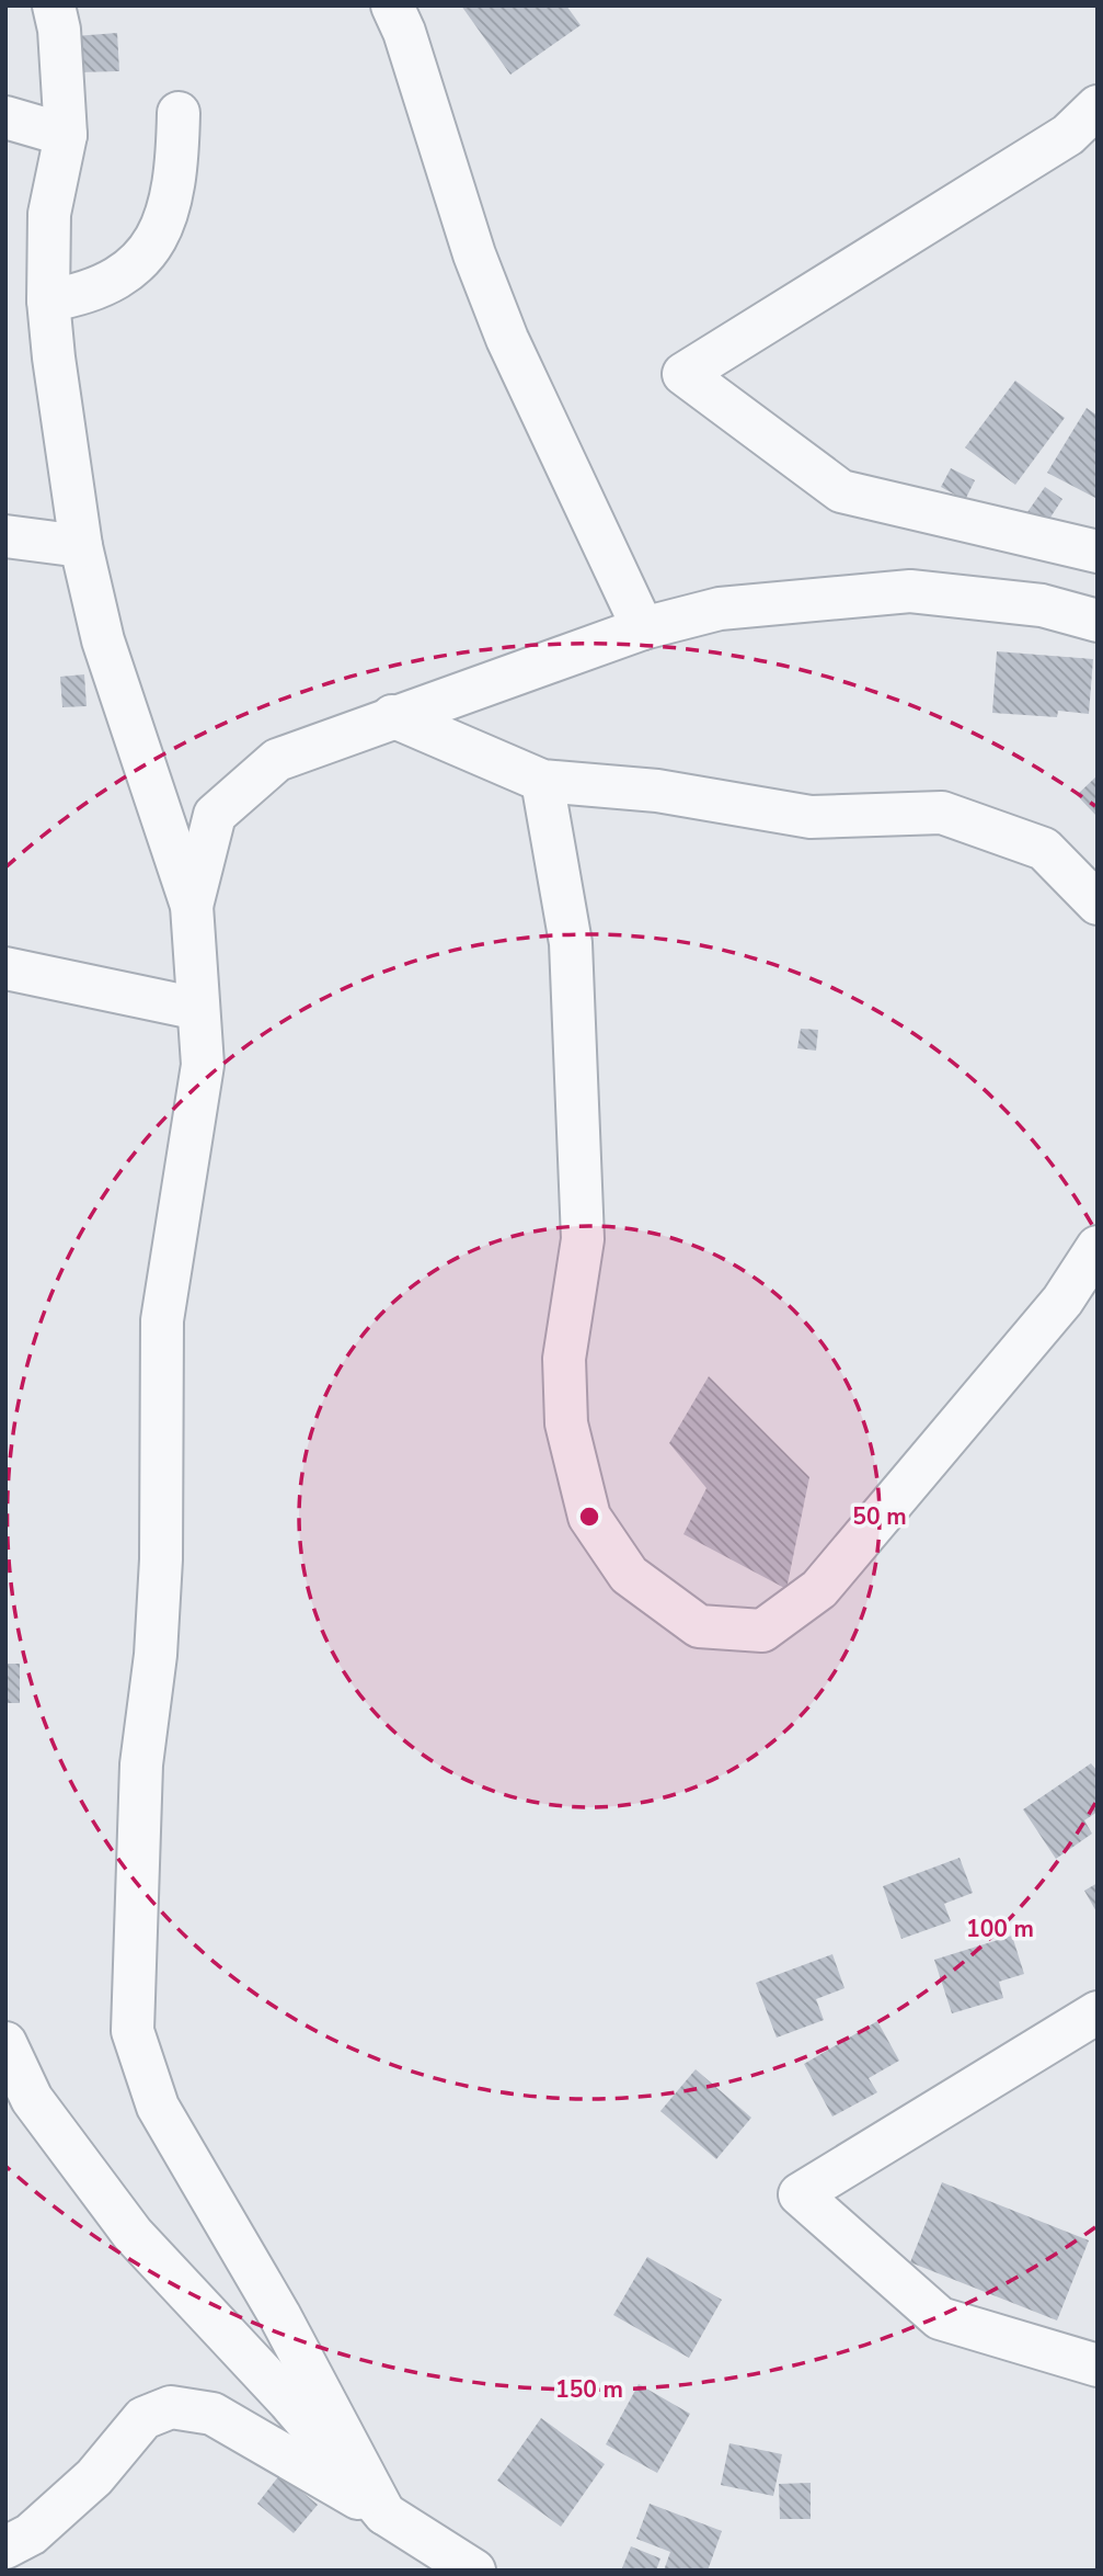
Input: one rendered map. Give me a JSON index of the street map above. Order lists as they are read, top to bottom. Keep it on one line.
{"rings":["50 m","100 m","150 m"]}
